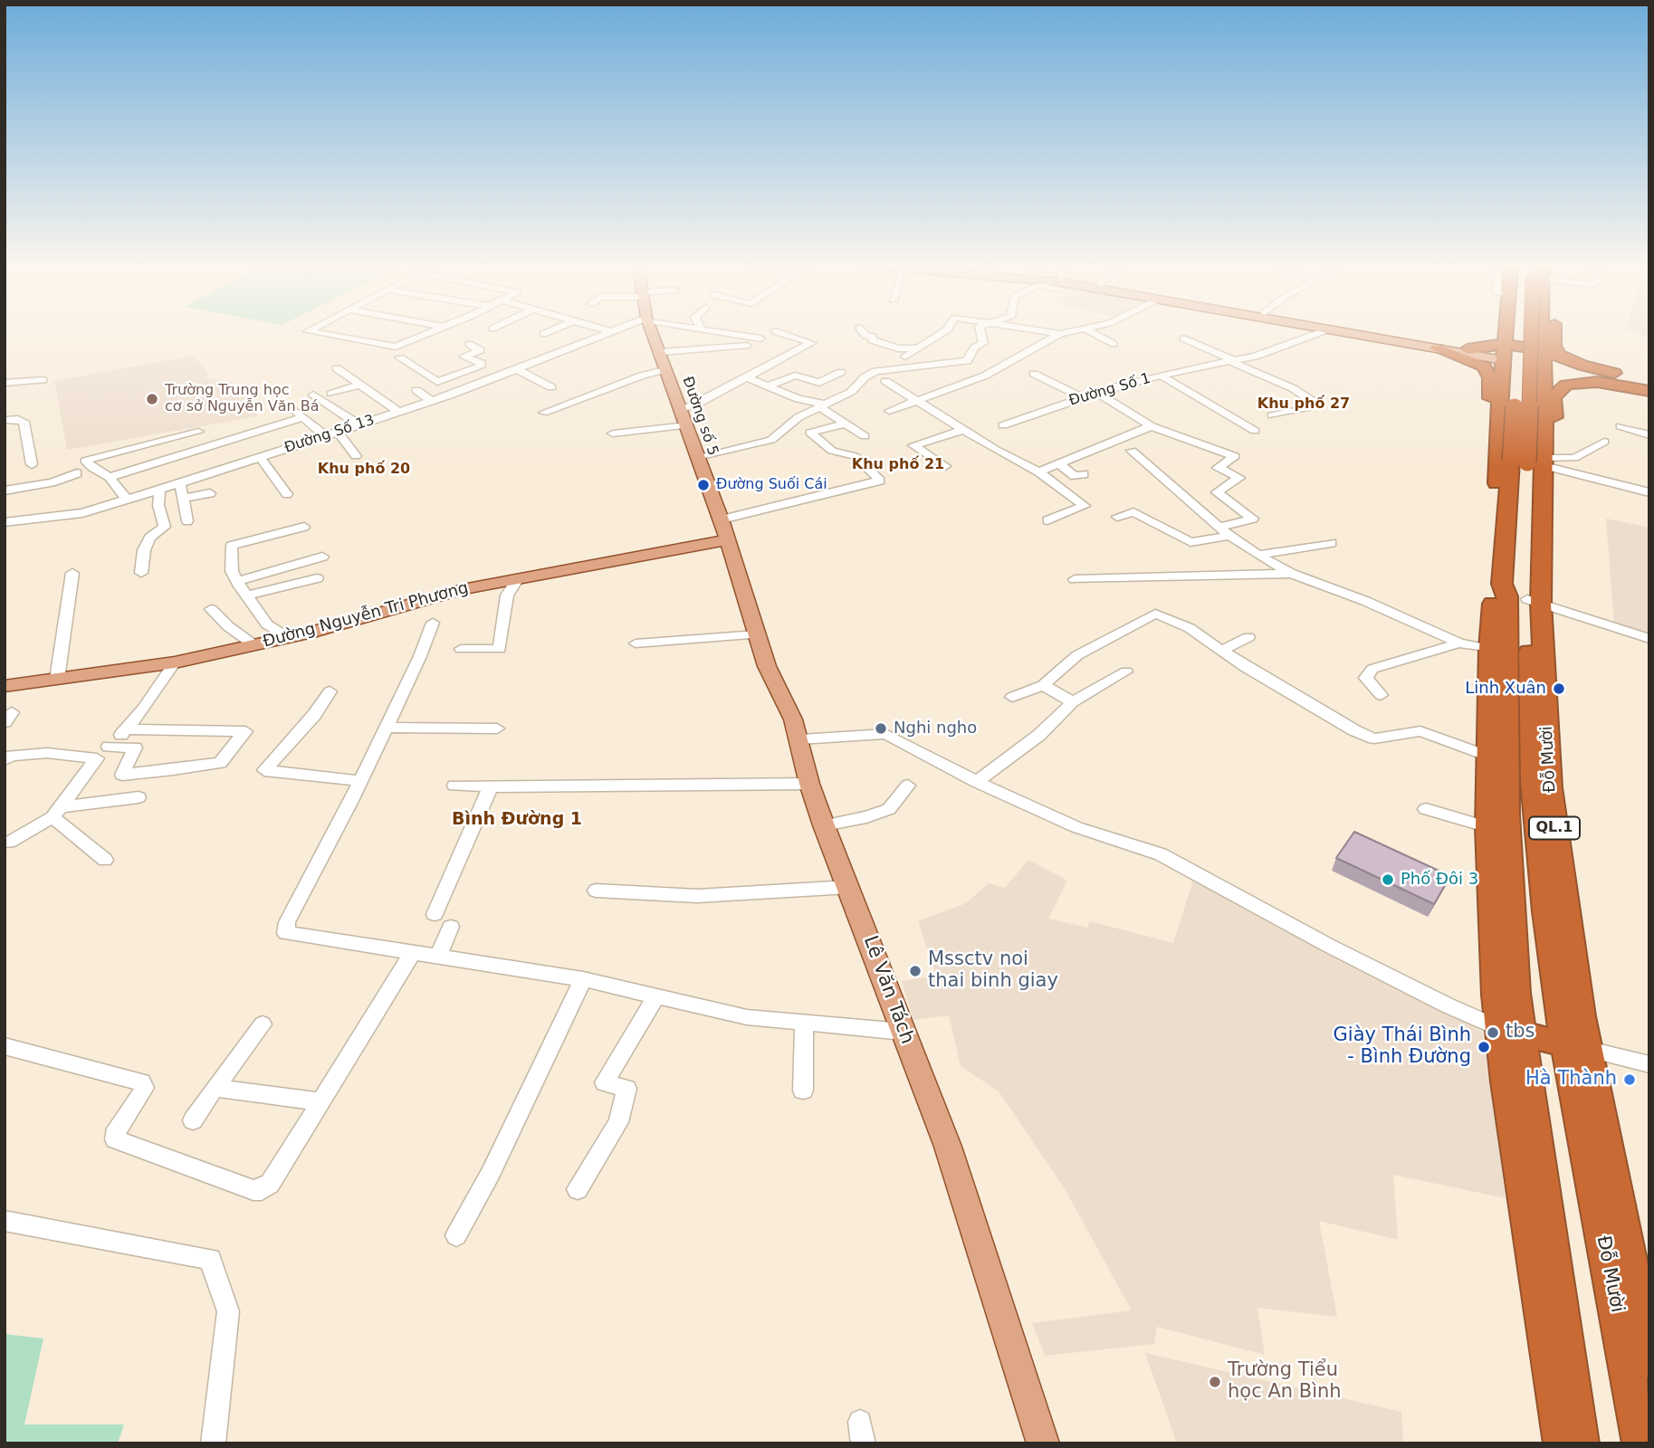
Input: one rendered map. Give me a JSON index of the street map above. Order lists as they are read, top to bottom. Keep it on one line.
{"streets":{"highway":["Đỗ Mười","QL.1"],"main road":["Đường số 5","Đường Nguyễn Tri Phương","Lê Văn Tách"],"street":["Đường Số 1","Đường Số 13"]},"crossings":[["Đường số 5","Đường Nguyễn Tri Phương"],["Đường số 5","Lê Văn Tách"],["Đường Nguyễn Tri Phương","Lê Văn Tách"],["Đỗ Mười","QL.1"]],"districts":["Khu phố 27","Khu phố 21","Khu phố 20","Bình Đường 1"],"places":["Trường Trung học cơ sở Nguyễn Văn Bá","Đường Suối Cái","Linh Xuân","Nghi ngho","Phố Đôi 3","Mssctv noi thai binh giay","tbs","Giày Thái Bình - Bình Đường","Hà Thành","Trường Tiểu học An Bình"]}
